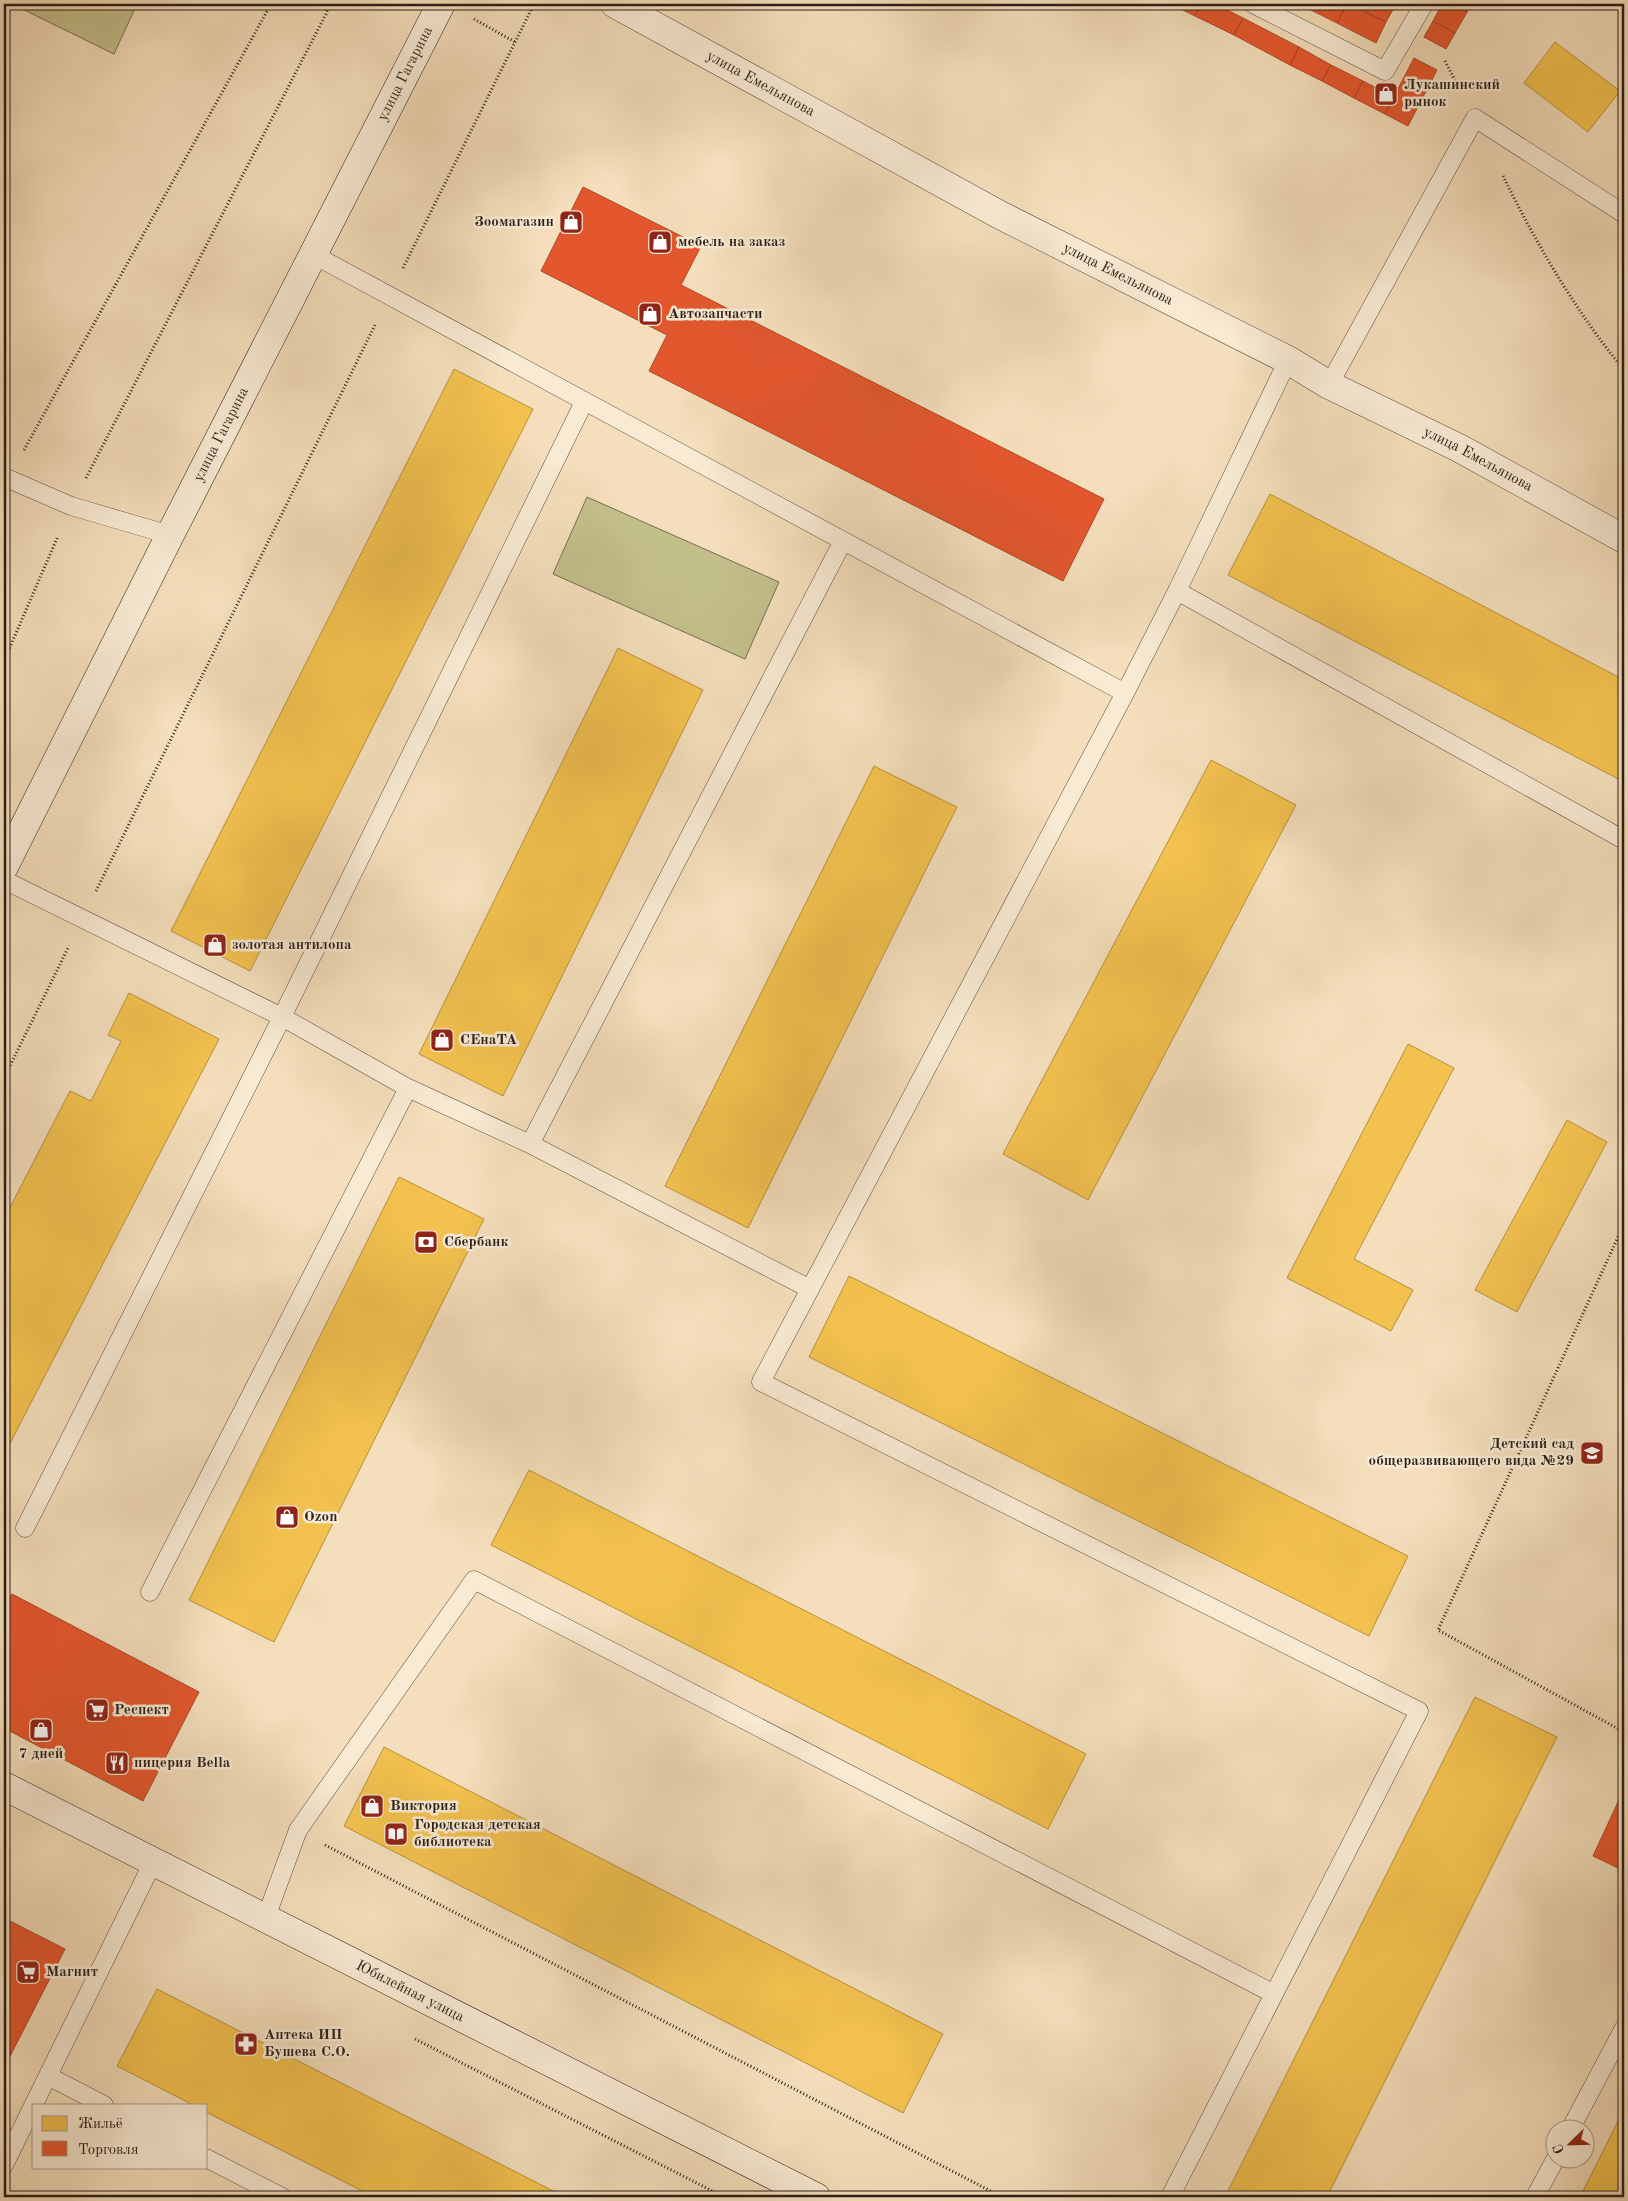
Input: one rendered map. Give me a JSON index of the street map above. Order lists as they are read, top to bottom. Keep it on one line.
{"streets":{"street":["улица Гагарина","улица Емельянова","Юбилейная улица"]},"places":{"shop":["Лукашинский рынок","Зоомагазин","мебель на заказ","Автозапчасти","золотая антилопа","СЕнаТА","Ozon","7 дней","Виктория"],"bank":["Сбербанк"],"school or university":["Детский сад общеразвивающего вида №29"],"supermarket":["Респект","Магнит"],"restaurant":["пицерия Bella"],"library":["Городская детская библиотека"],"pharmacy":["Аптека ИП Бушева С.О."]},"legend":["Жильё","Торговля"],"north":"bottom left"}
